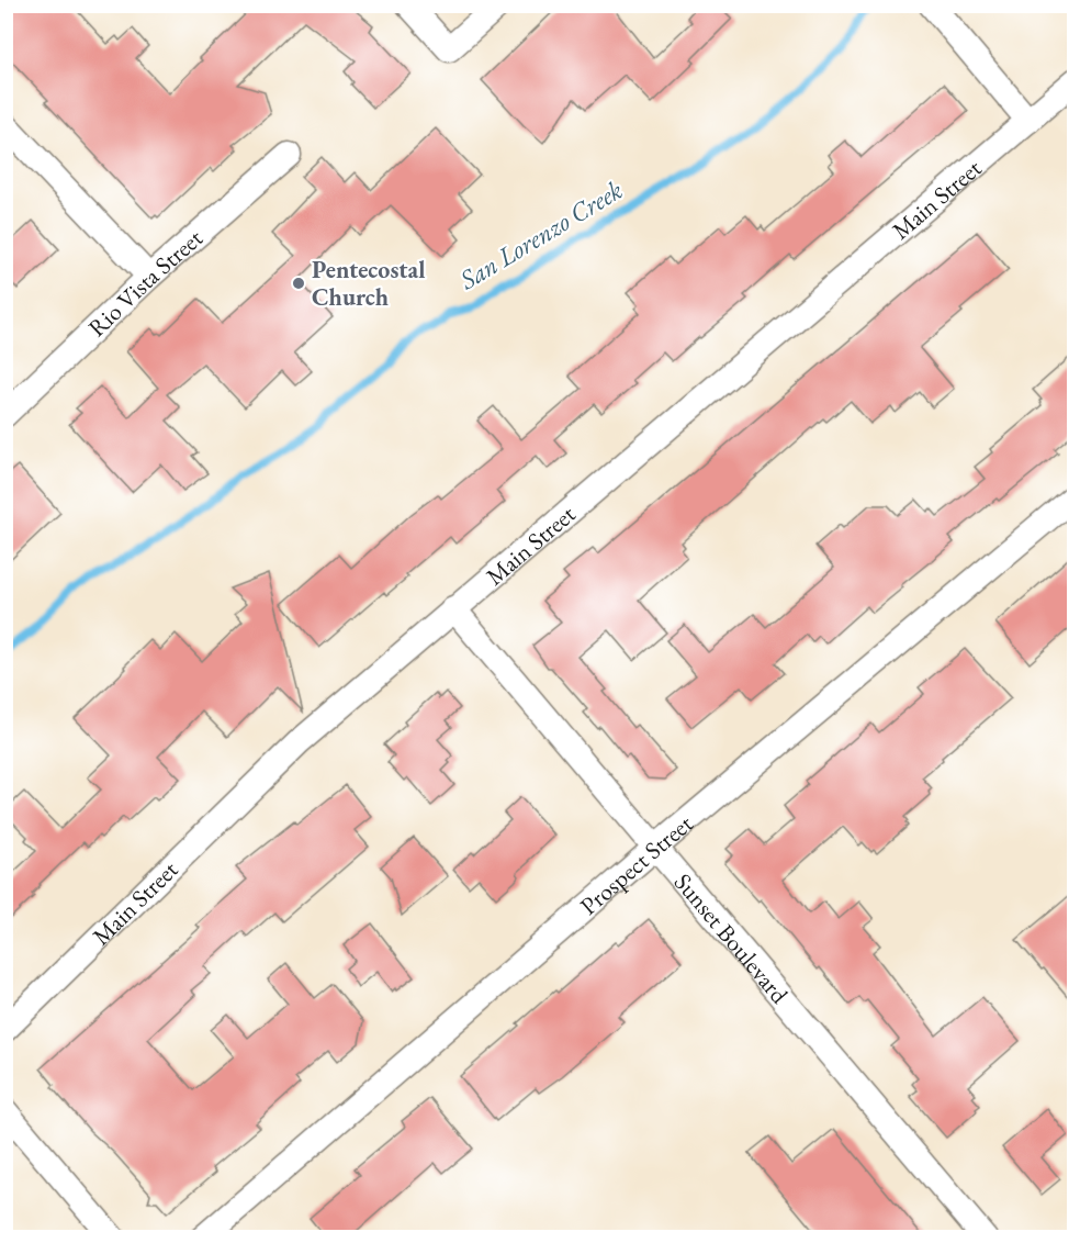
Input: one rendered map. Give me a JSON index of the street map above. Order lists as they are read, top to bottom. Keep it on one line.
{"streets":{"street":["Main Street","Rio Vista Street","Prospect Street","Sunset Boulevard"]},"crossings":[["Main Street","Sunset Boulevard"],["Prospect Street","Sunset Boulevard"]],"water":["San Lorenzo Creek"],"places":["Pentecostal Church"]}
